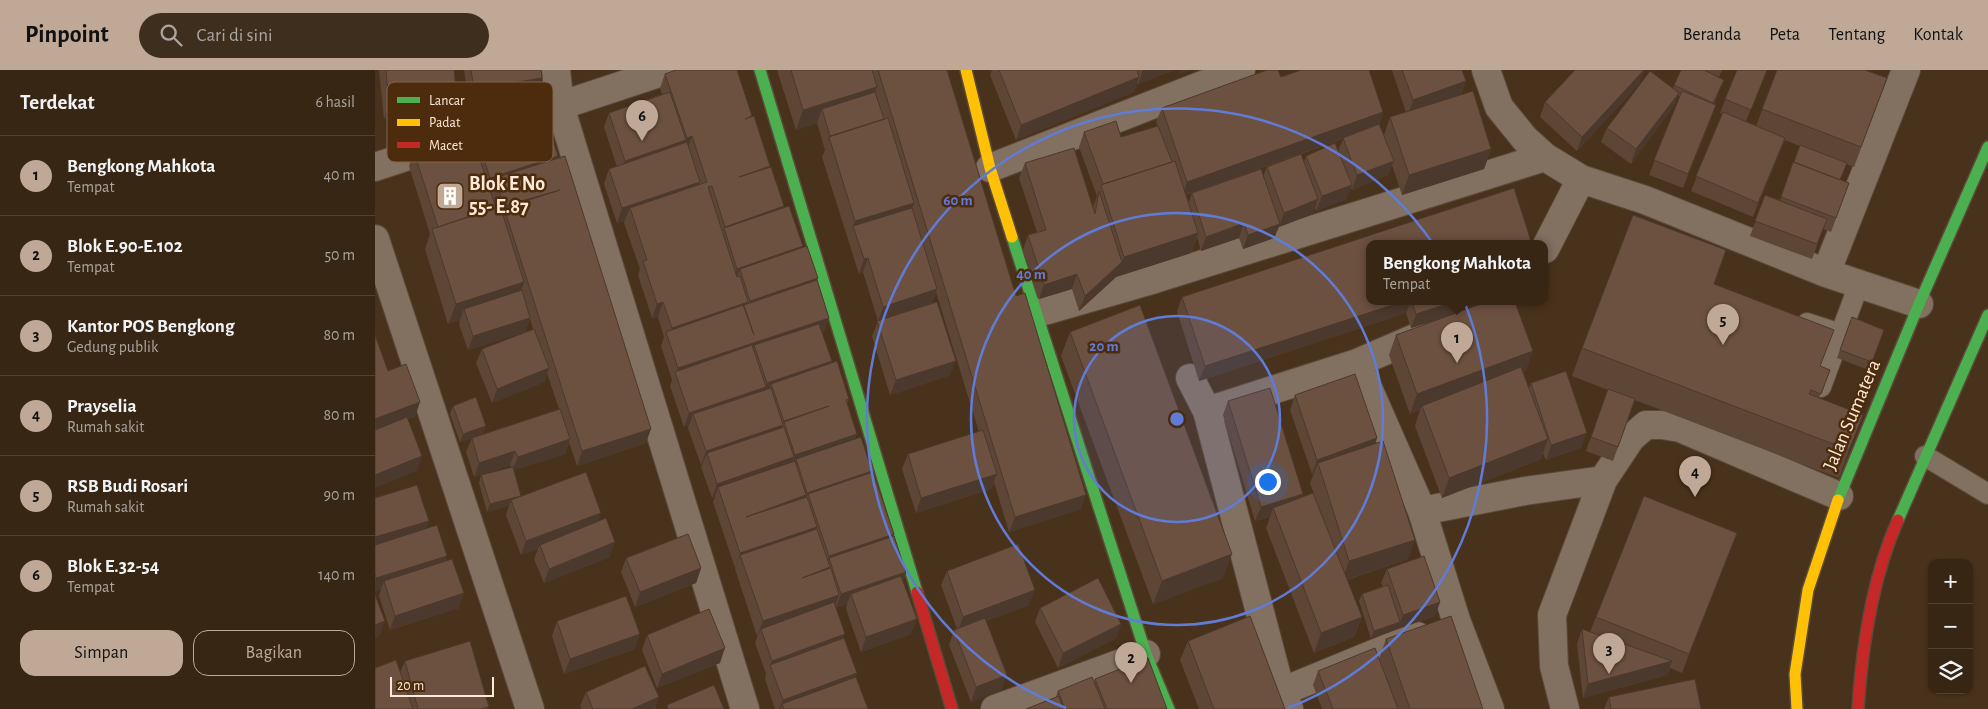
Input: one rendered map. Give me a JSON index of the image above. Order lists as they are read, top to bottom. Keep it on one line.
{"streets":{"street":["Jalan Sumatera"]},"places":{"building":["Blok E No 55- E.87"]},"legend":["Lancar","Padat","Macet"],"scale_bar":"20 m","page":{"header":"Pinpoint","search":"Cari di sini","nav":["Beranda","Peta","Tentang","Kontak"],"heading":["Terdekat","6 hasil"],"pins":["6","5","1","4","3","2"],"list":[{"mark":"1","name":"Bengkong Mahkota","note":"Tempat","value":"40 m"},{"mark":"2","name":"Blok E.90-E.102","note":"Tempat","value":"50 m"},{"mark":"3","name":"Kantor POS Bengkong","note":"Gedung publik","value":"80 m"},{"mark":"4","name":"Prayselia","note":"Rumah sakit","value":"80 m"},{"mark":"5","name":"RSB Budi Rosari","note":"Rumah sakit","value":"90 m"},{"mark":"6","name":"Blok E.32-54","note":"Tempat","value":"140 m"}],"popup":["Bengkong Mahkota","Tempat"],"map_buttons":["+","−"],"buttons":["Simpan","Bagikan"],"scale":"20 m"},"rings":["60 m","40 m","20 m"]}
